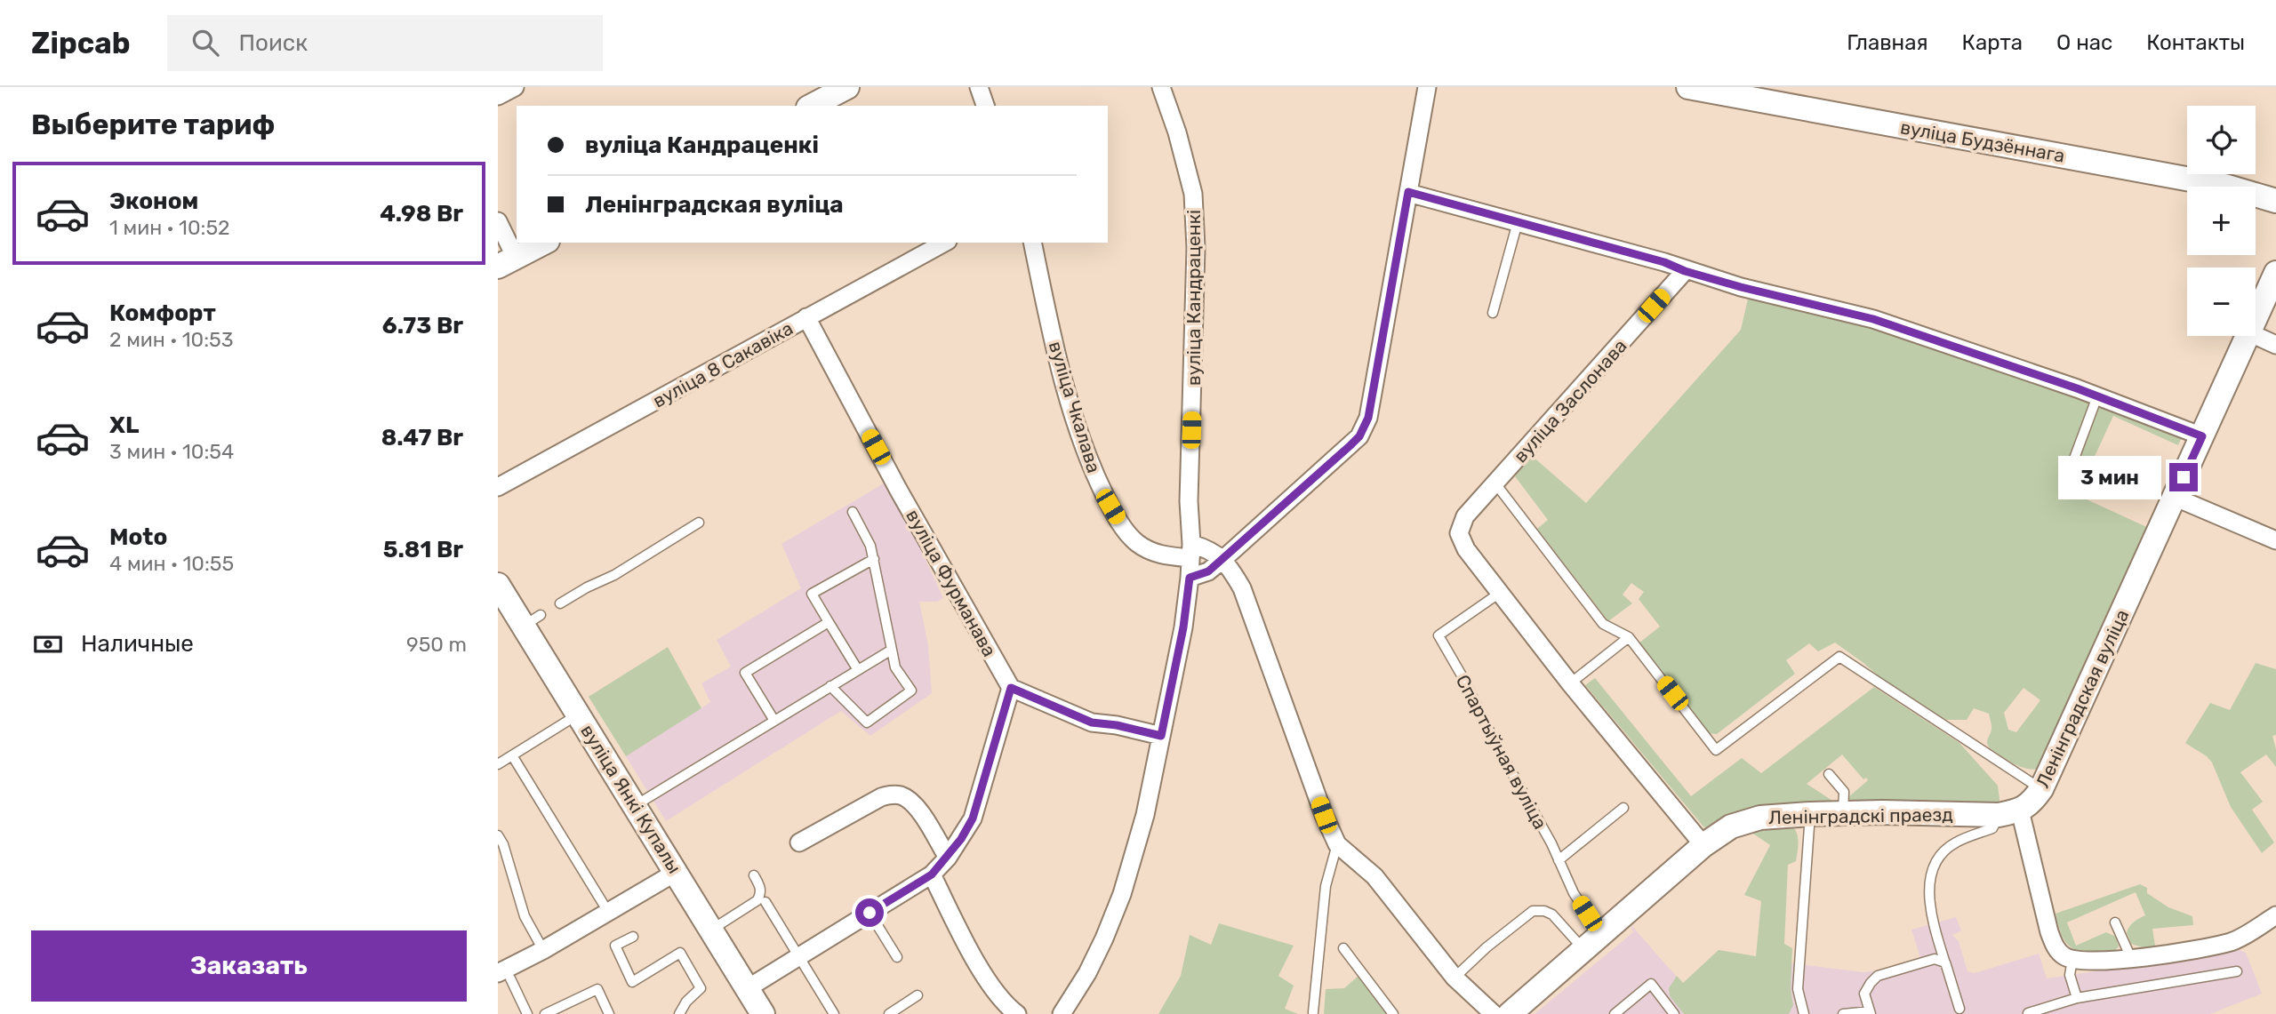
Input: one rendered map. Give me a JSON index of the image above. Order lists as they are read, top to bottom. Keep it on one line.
{"streets":{"street":["вуліца Будзённага","вуліца Кандраценкі","вуліца 8 Сакавіка","вуліца Заслонава","вуліца Чкалава","вуліца Фурманава","Ленінградская вуліца","вуліца Янкі Купалы","Ленінградскі праезд"],"lane":["Спартыўная вуліца"]},"crossings":[["вуліца Кандраценкі","вуліца Чкалава"],["вуліца 8 Сакавіка","вуліца Фурманава"],["вуліца Заслонава","Спартыўная вуліца"],["Ленінградская вуліца","Ленінградскі праезд"],["Спартыўная вуліца","Ленінградскі праезд"]],"page":{"header":"Zipcab","search":"Поиск","nav":["Главная","Карта","О нас","Контакты"],"heading":"Выберите тариф","map_buttons":["+","−"],"banner":["вуліца Кандраценкі","Ленінградская вуліца"],"list":[{"name":"Эконом","note":"1 мин · 10:52","value":"4.98 Br"},{"name":"Комфорт","note":"2 мин · 10:53","value":"6.73 Br"},{"name":"XL","note":"3 мин · 10:54","value":"8.47 Br"},{"name":"Moto","note":"4 мин · 10:55","value":"5.81 Br"}],"bubble":"3 мин","pay":["Наличные","950 m"],"buttons":"Заказать"}}
